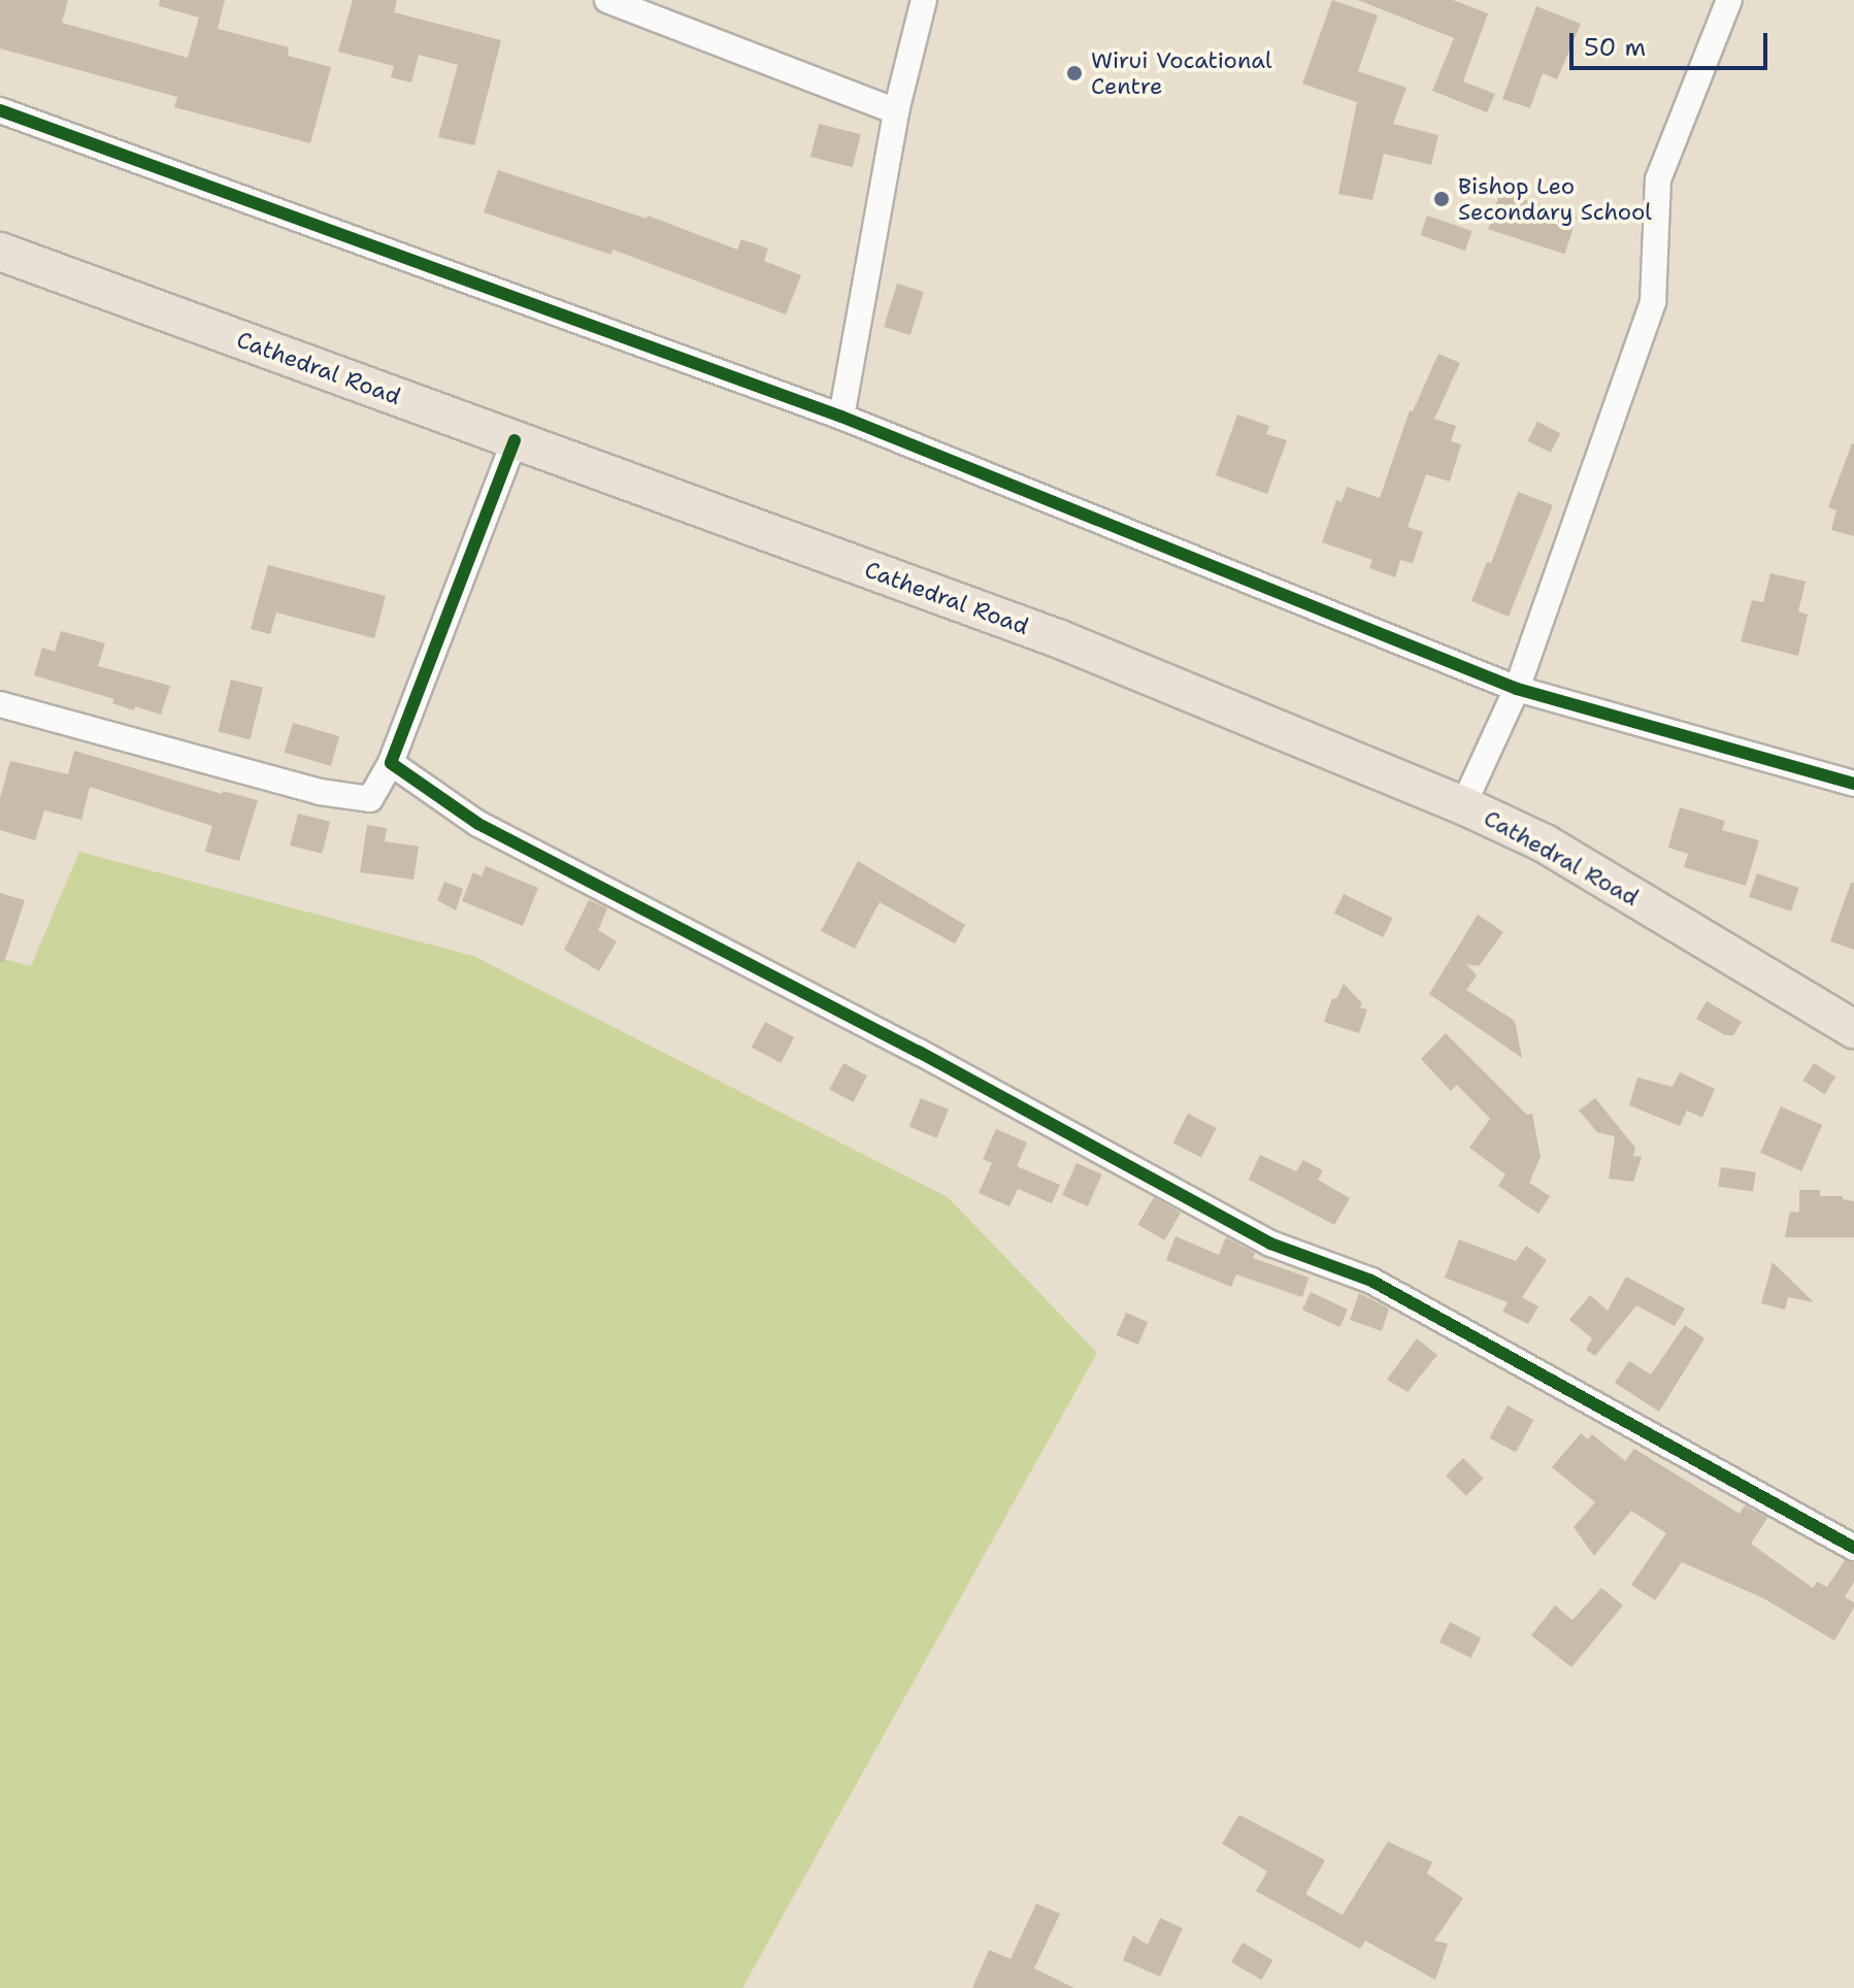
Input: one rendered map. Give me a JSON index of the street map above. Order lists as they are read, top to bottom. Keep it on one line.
{"streets":{"main road":["Cathedral Road"]},"places":["Wirui Vocational Centre","Bishop Leo Secondary School"],"scale_bar":"50 m"}
